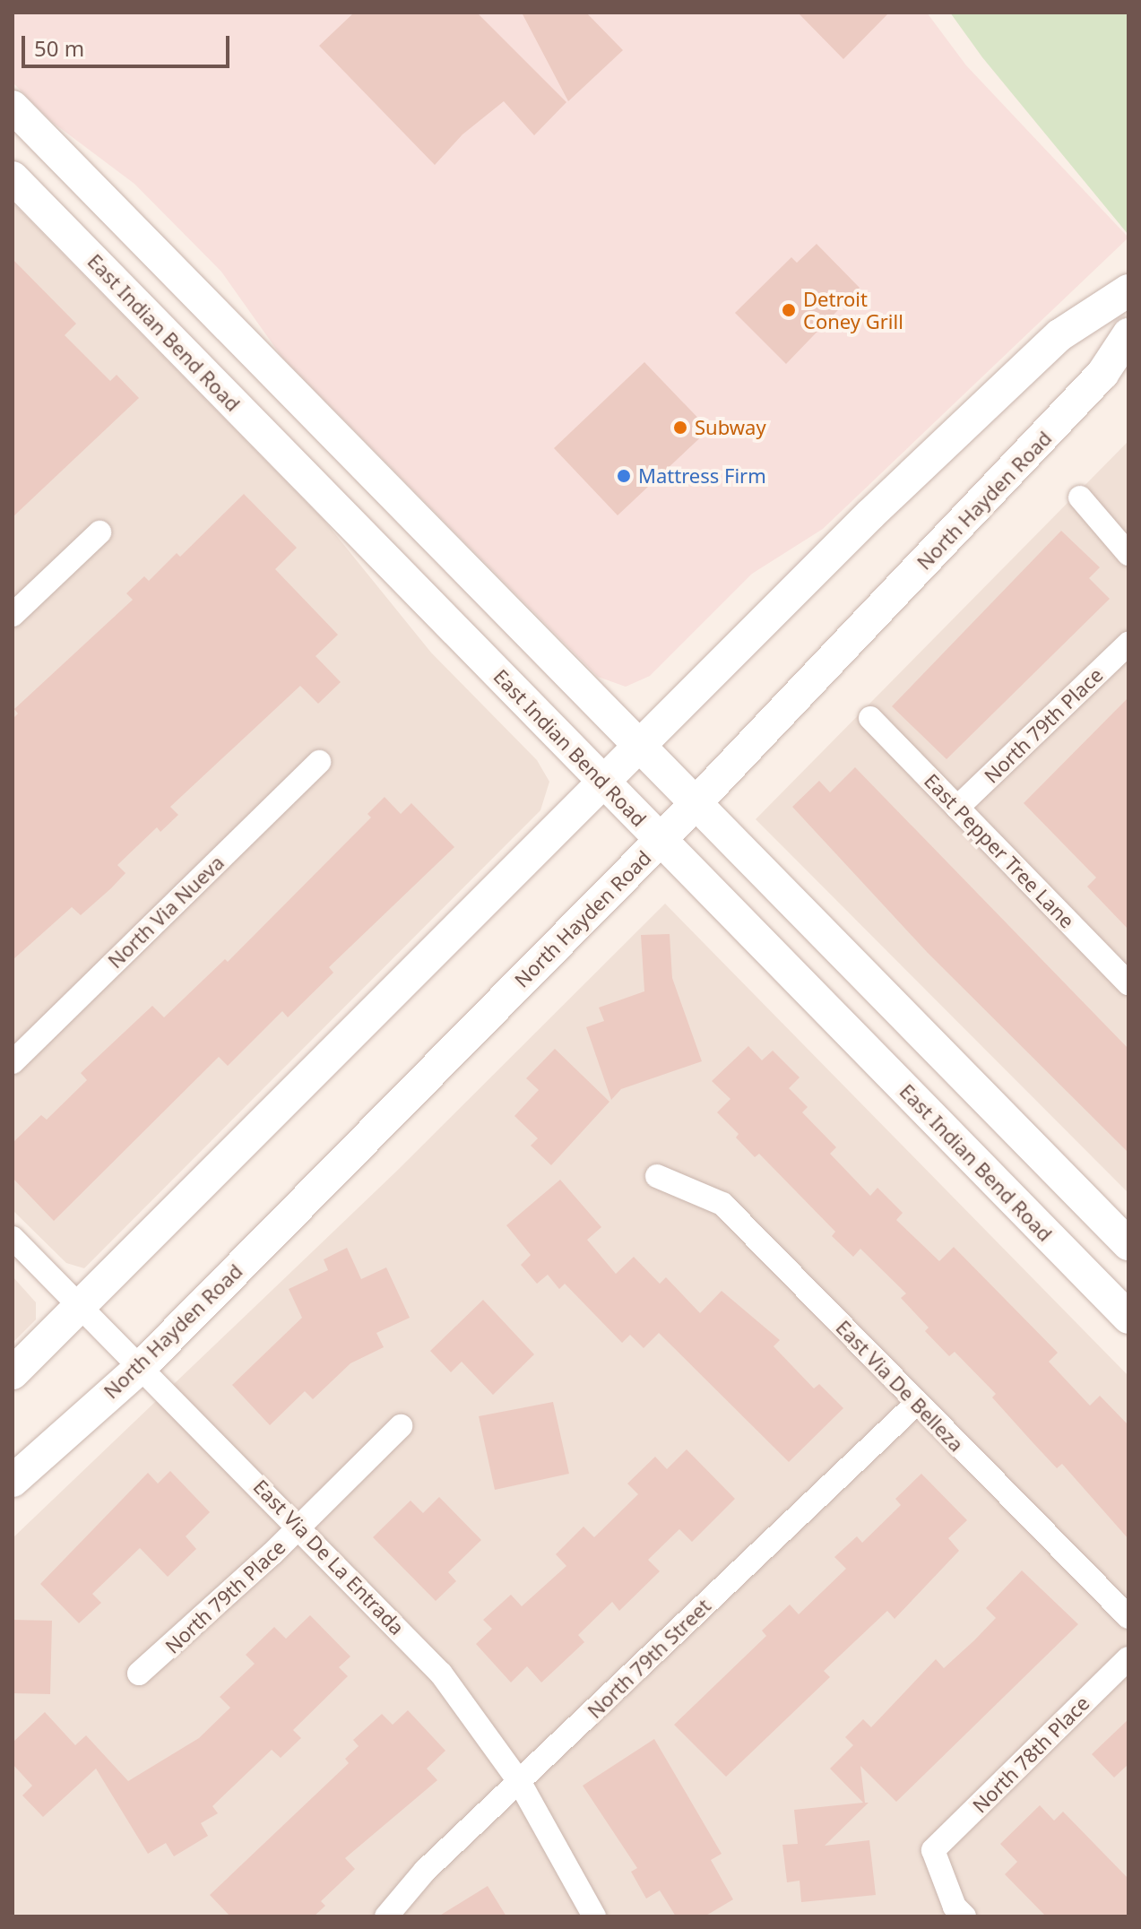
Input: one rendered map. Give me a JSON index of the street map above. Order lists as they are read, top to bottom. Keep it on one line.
{"streets":{"main road":["East Indian Bend Road","North Hayden Road"],"street":["North 79th Place","East Pepper Tree Lane","North Via Nueva","East Via De Belleza","East Via De La Entrada","North 79th Street","North 78th Place"]},"crossings":[["East Indian Bend Road","North Hayden Road"],["North Hayden Road","East Via De La Entrada"],["North 79th Place","East Pepper Tree Lane"],["North 79th Place","East Via De La Entrada"],["East Via De Belleza","North 79th Street"],["East Via De La Entrada","North 79th Street"]],"places":["Detroit Coney Grill","Subway","Mattress Firm"],"scale_bar":"50 m"}
